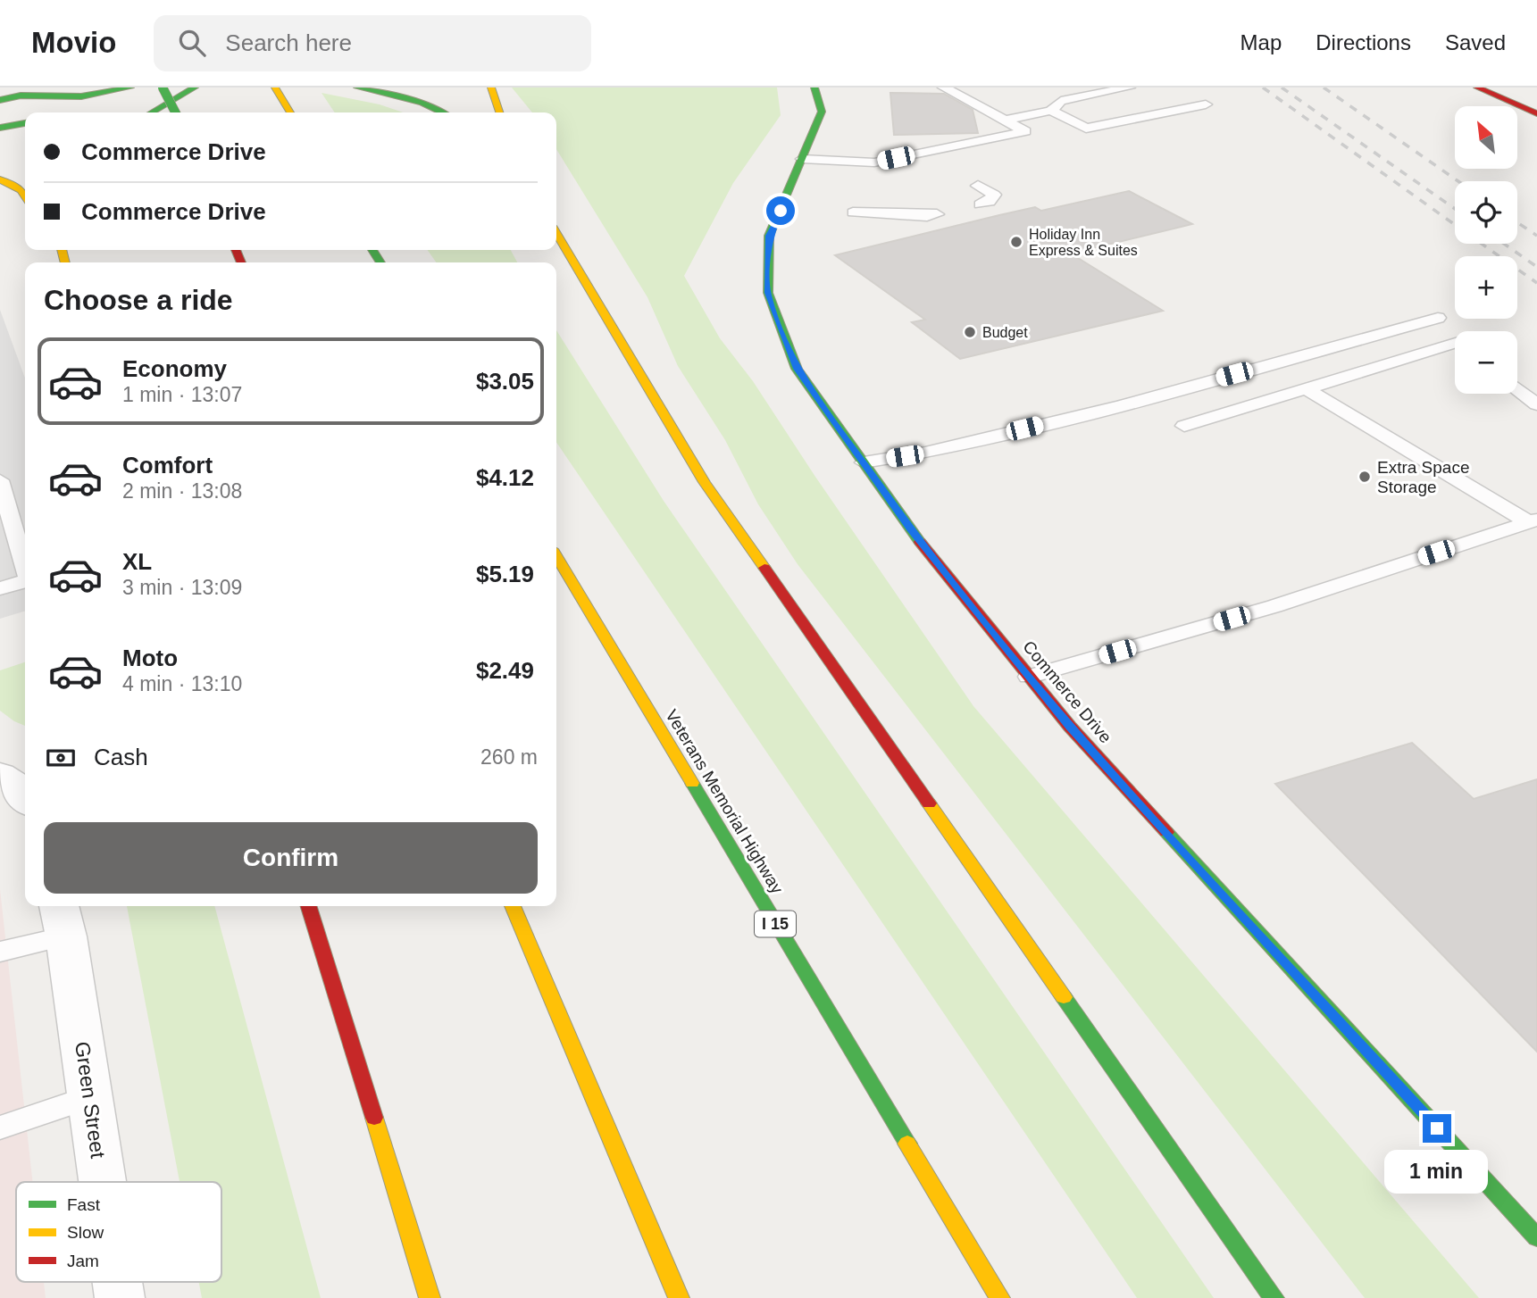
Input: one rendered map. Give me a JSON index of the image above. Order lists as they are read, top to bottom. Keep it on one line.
{"streets":{"main road":["Commerce Drive","Veterans Memorial Highway","I 15"],"street":["Green Street"]},"places":["Holiday Inn Express & Suites","Budget","Extra Space Storage"],"legend":["Fast","Slow","Jam"],"north":"top left","page":{"header":"Movio","search":"Search here","nav":["Map","Directions","Saved"],"map_buttons":["+","−"],"banner":["Commerce Drive","Commerce Drive"],"heading":"Choose a ride","list":[{"name":"Economy","note":"1 min · 13:07","value":"$3.05"},{"name":"Comfort","note":"2 min · 13:08","value":"$4.12"},{"name":"XL","note":"3 min · 13:09","value":"$5.19"},{"name":"Moto","note":"4 min · 13:10","value":"$2.49"}],"pay":["Cash","260 m"],"buttons":"Confirm","bubble":"1 min"}}
